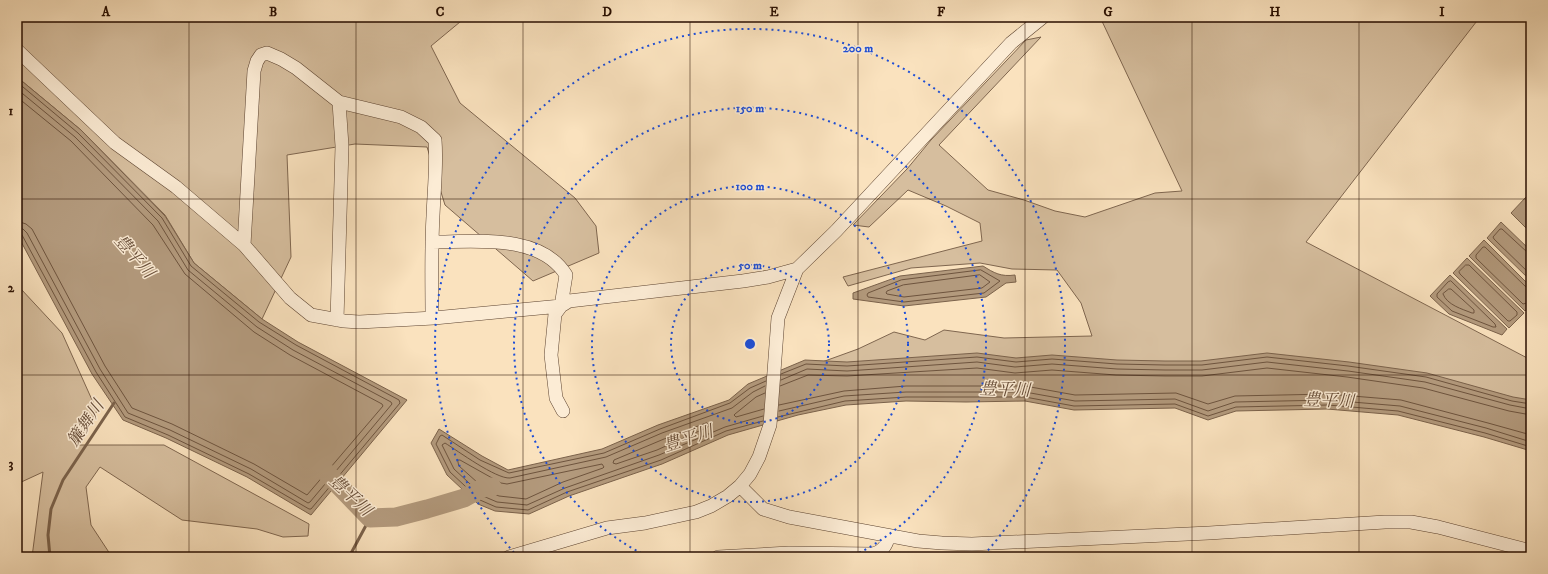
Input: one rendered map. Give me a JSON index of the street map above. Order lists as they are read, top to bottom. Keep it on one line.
{"water":["豊平川","簾舞川"],"grid":{"columns":["A","B","C","D","E","F","G","H","I"],"rows":["1","2","3"]},"rings":["200 m","150 m","100 m","50 m"]}
